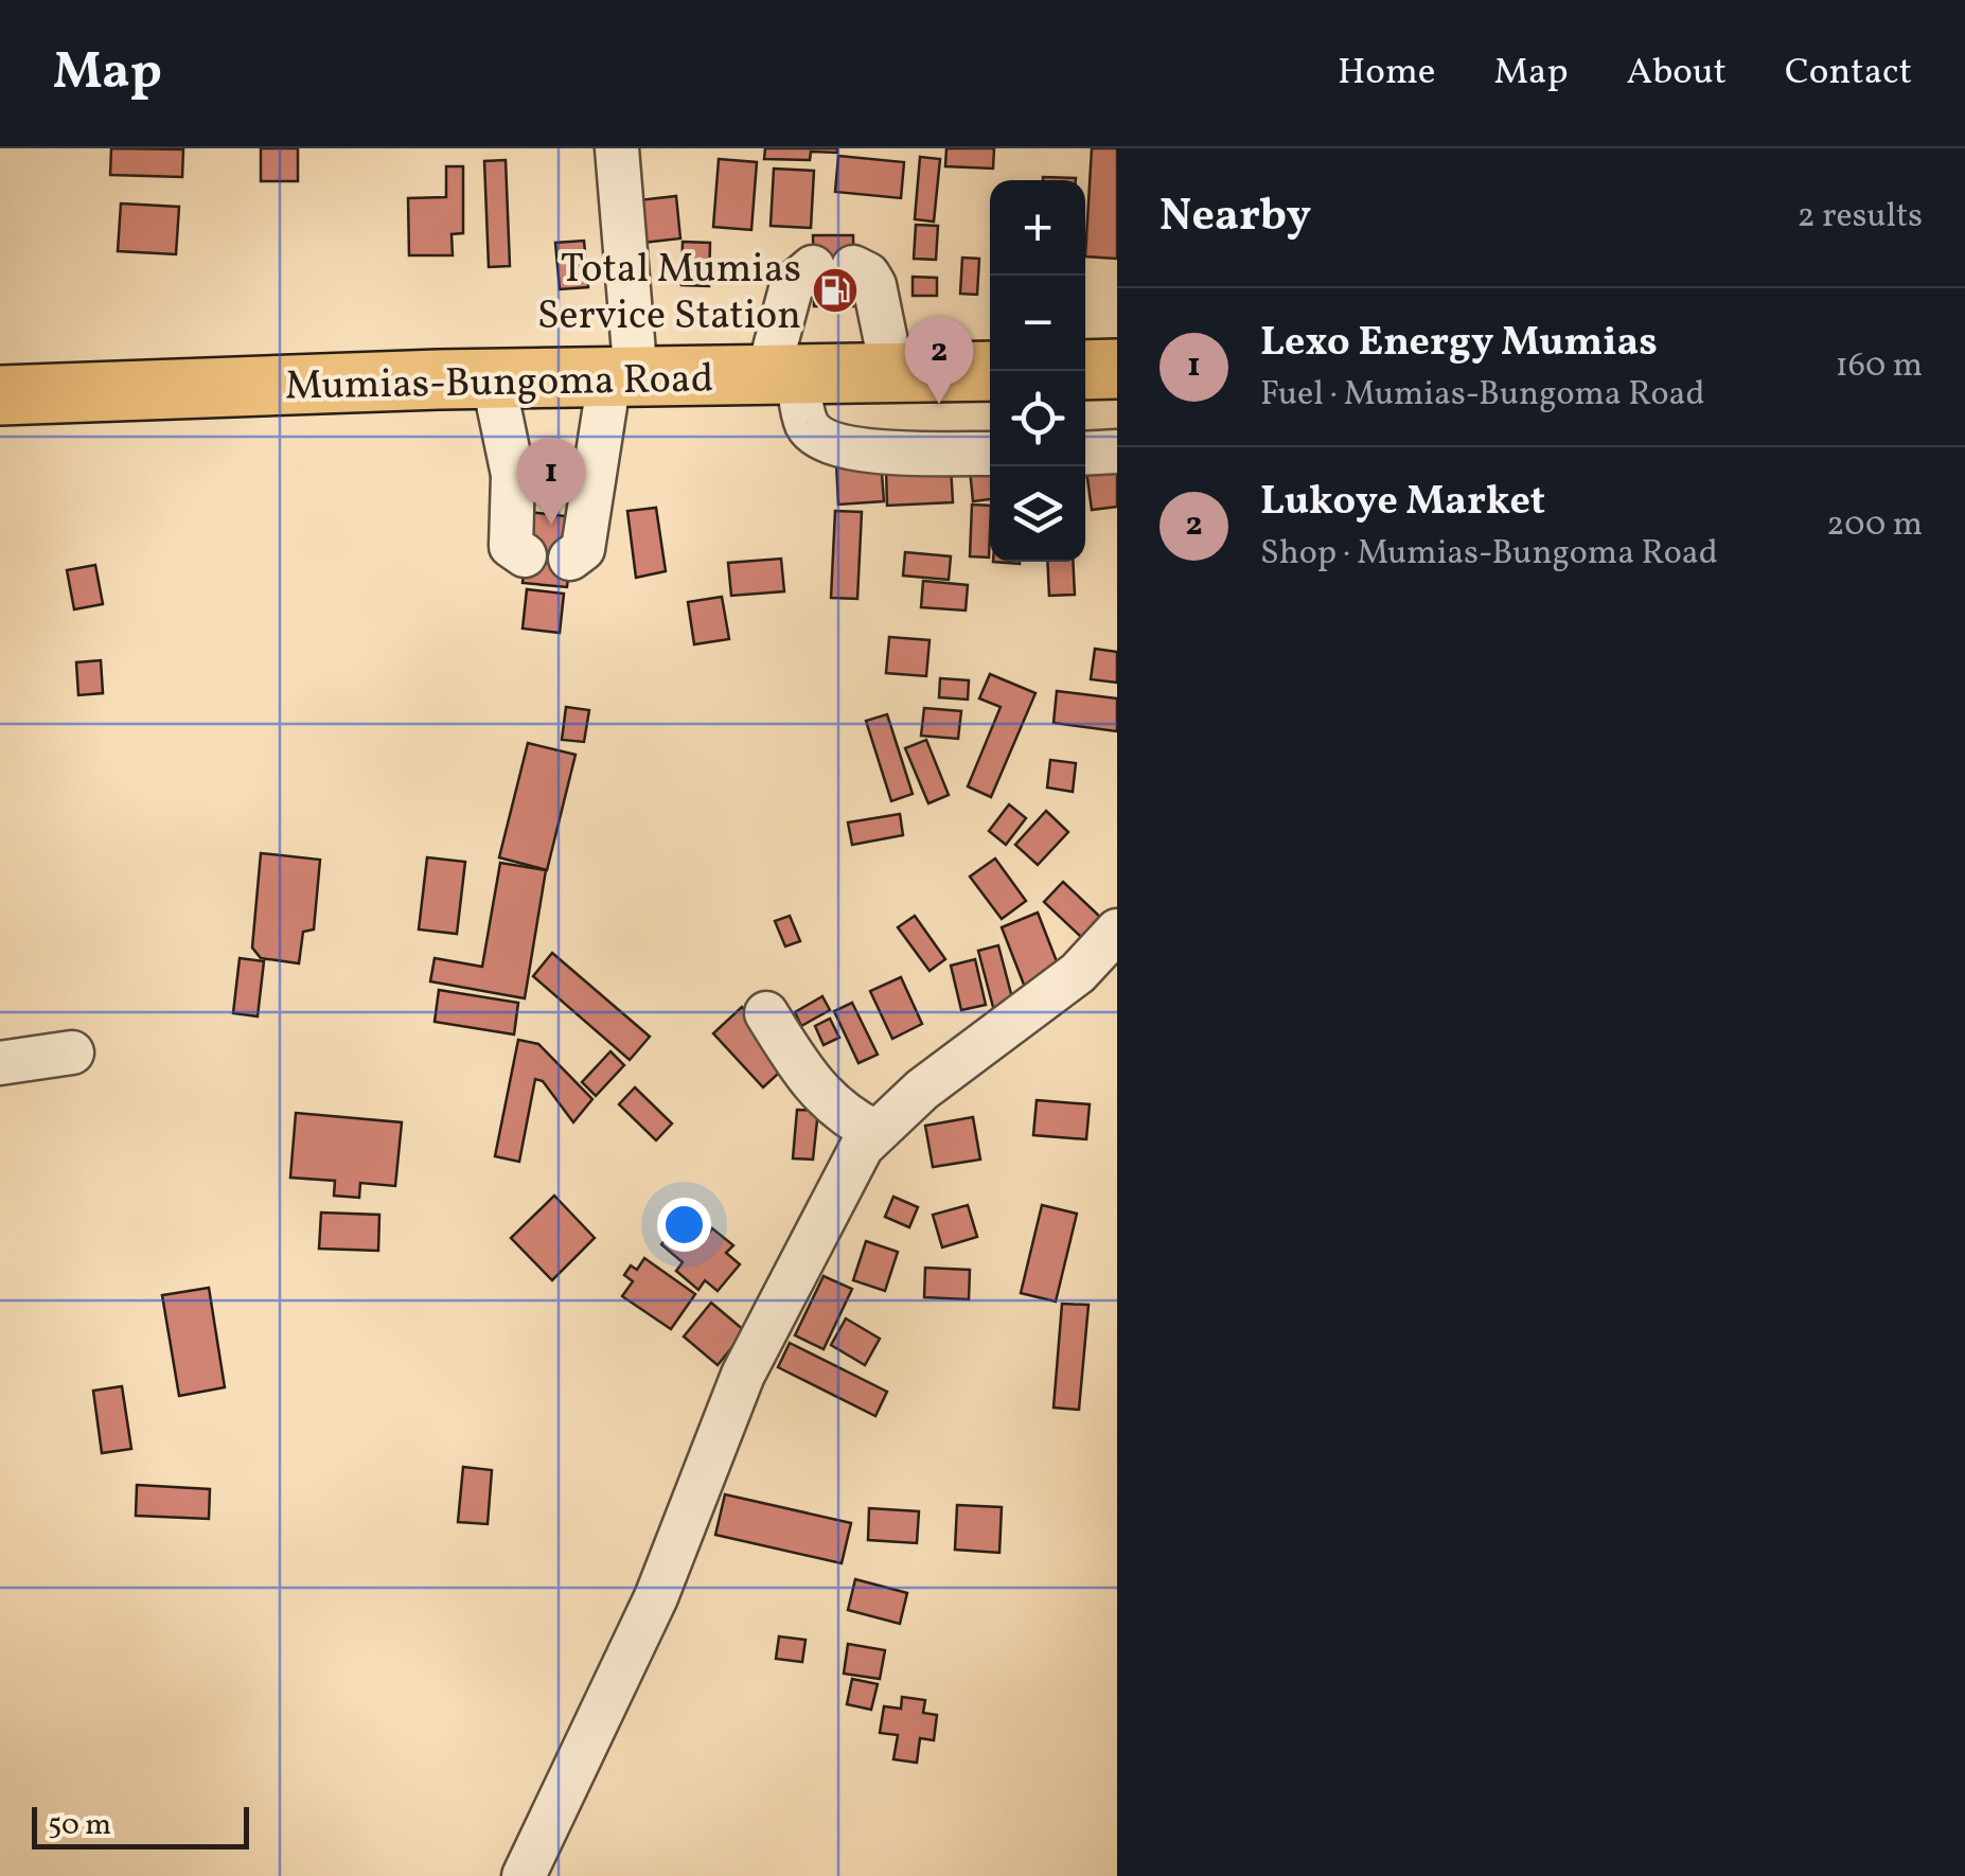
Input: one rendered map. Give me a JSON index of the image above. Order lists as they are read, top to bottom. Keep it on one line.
{"streets":{"highway":["Mumias-Bungoma Road"]},"places":{"fuel station":["Total Mumias Service Station"]},"scale_bar":"50 m","page":{"header":"Map","nav":["Home","Map","About","Contact"],"heading":["Nearby","2 results"],"map_buttons":["+","−"],"list":[{"mark":"1","name":"Lexo Energy Mumias","note":"Fuel · Mumias-Bungoma Road","value":"160 m"},{"mark":"2","name":"Lukoye Market","note":"Shop · Mumias-Bungoma Road","value":"200 m"}],"pins":["2","1"],"scale":"50 m"}}
